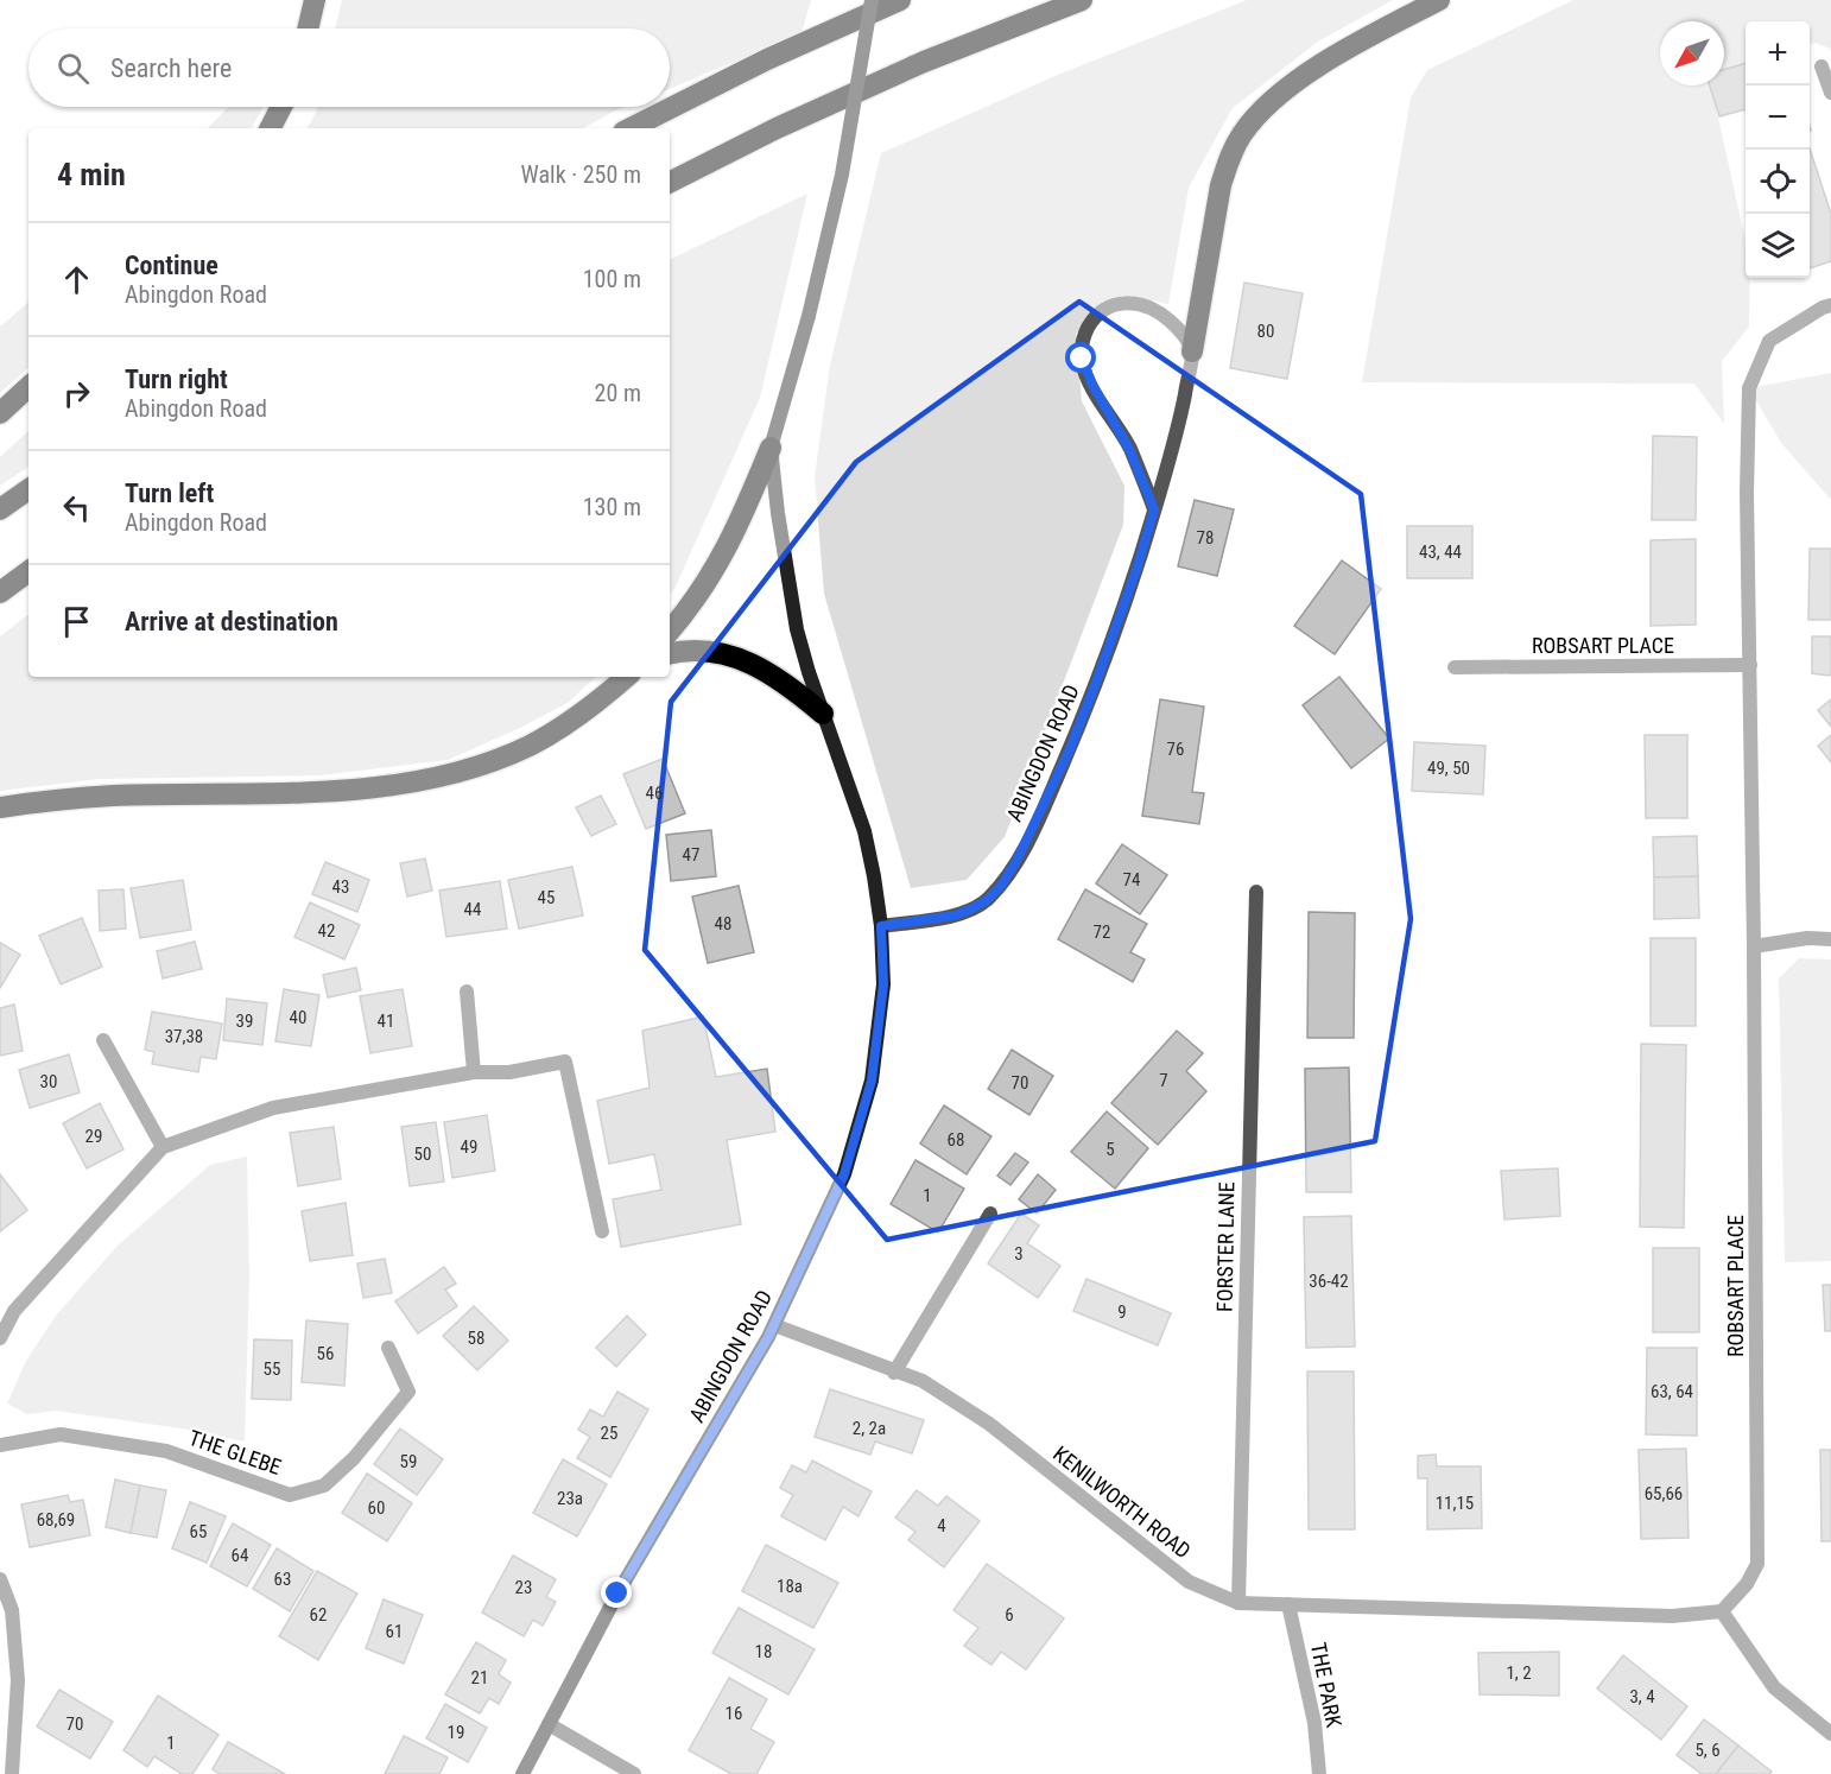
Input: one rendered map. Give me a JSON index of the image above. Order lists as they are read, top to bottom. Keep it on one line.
{"streets":{"main road":["ABINGDON ROAD"],"street":["ROBSART PLACE","FORSTER LANE","THE GLEBE","KENILWORTH ROAD","THE PARK"]},"crossings":[["ROBSART PLACE","KENILWORTH ROAD"],["ABINGDON ROAD","KENILWORTH ROAD"],["FORSTER LANE","KENILWORTH ROAD"],["KENILWORTH ROAD","THE PARK"]],"house_numbers":["80","78","43, 44","76","49, 50","46","47","74","43","45","44","48","42","72","40","39","41","37,38","7","30","70","29","68","49","5","50","1","3","36-42","9","58","56","55","63, 64","2, 2a","25","59","65,66","23a","11,15","60","68,69","4","65","64","63","18a","23","62","6","61","18","1, 2","21","3, 4","16","70","19","1","5, 6"],"north":"bottom left","page":{"map_buttons":["+","−"],"search":"Search here","heading":["4 min","Walk · 250 m"],"list":[["Continue","Abingdon Road","100 m"],["Turn right","Abingdon Road","20 m"],["Turn left","Abingdon Road","130 m"],"Arrive at destination"]}}
